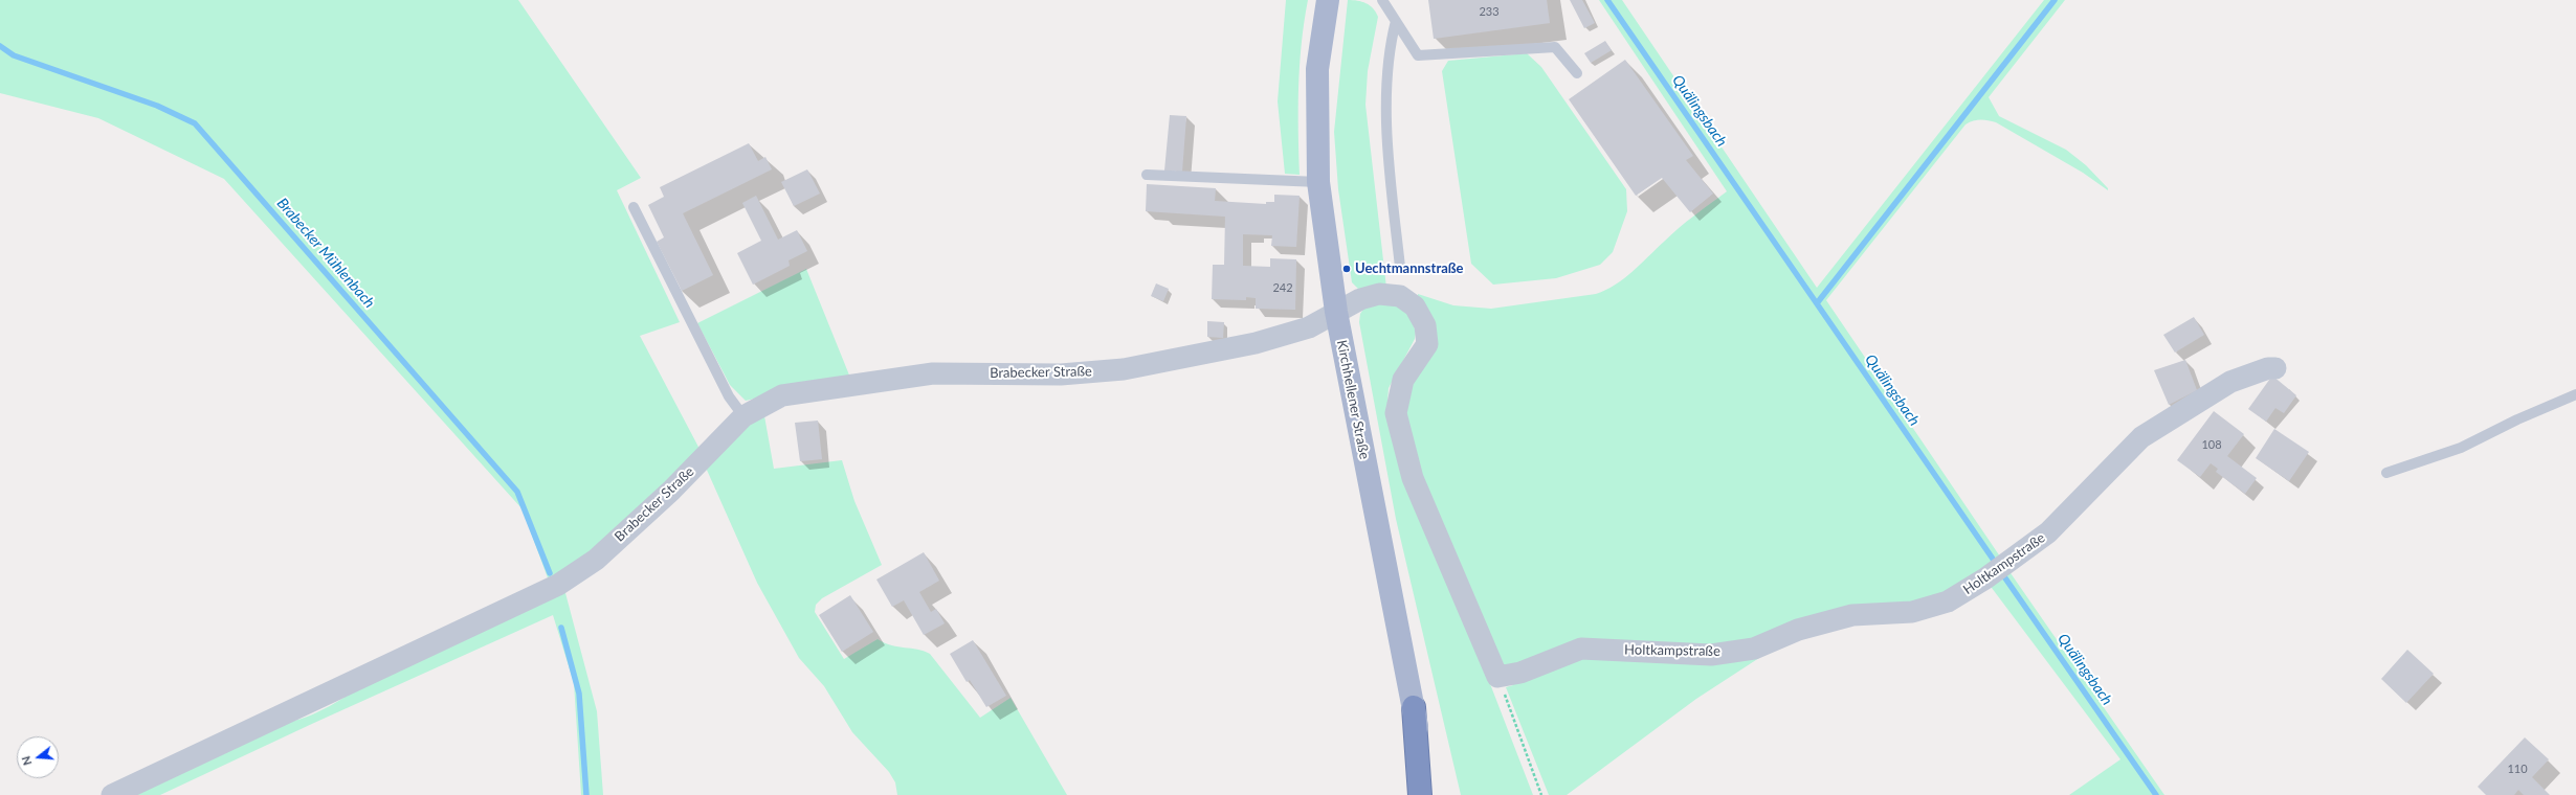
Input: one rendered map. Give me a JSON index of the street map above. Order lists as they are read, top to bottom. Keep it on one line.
{"streets":{"main road":["Kirchhellener Straße"],"street":["Brabecker Straße","Holtkampstraße"]},"crossings":[["Brabecker Straße","Kirchhellener Straße"]],"water":["Quälingsbach","Brabecker Mühlenbach"],"places":["Uechtmannstraße"],"house_numbers":["233","242","108","110"],"north":"left"}
